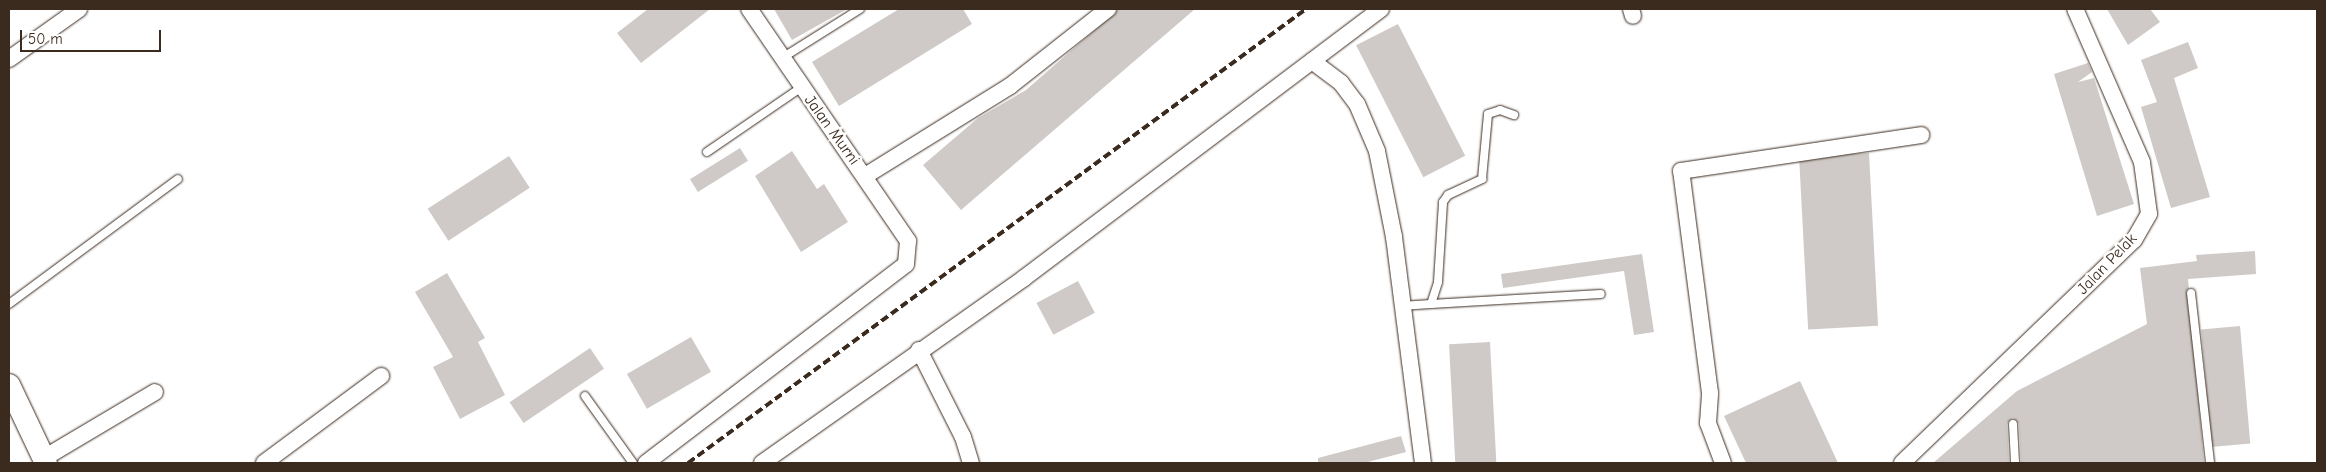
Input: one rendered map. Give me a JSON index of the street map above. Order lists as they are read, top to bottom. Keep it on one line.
{"streets":{"street":["Jalan Murni","Jalan Pelak"]},"scale_bar":"50 m"}
